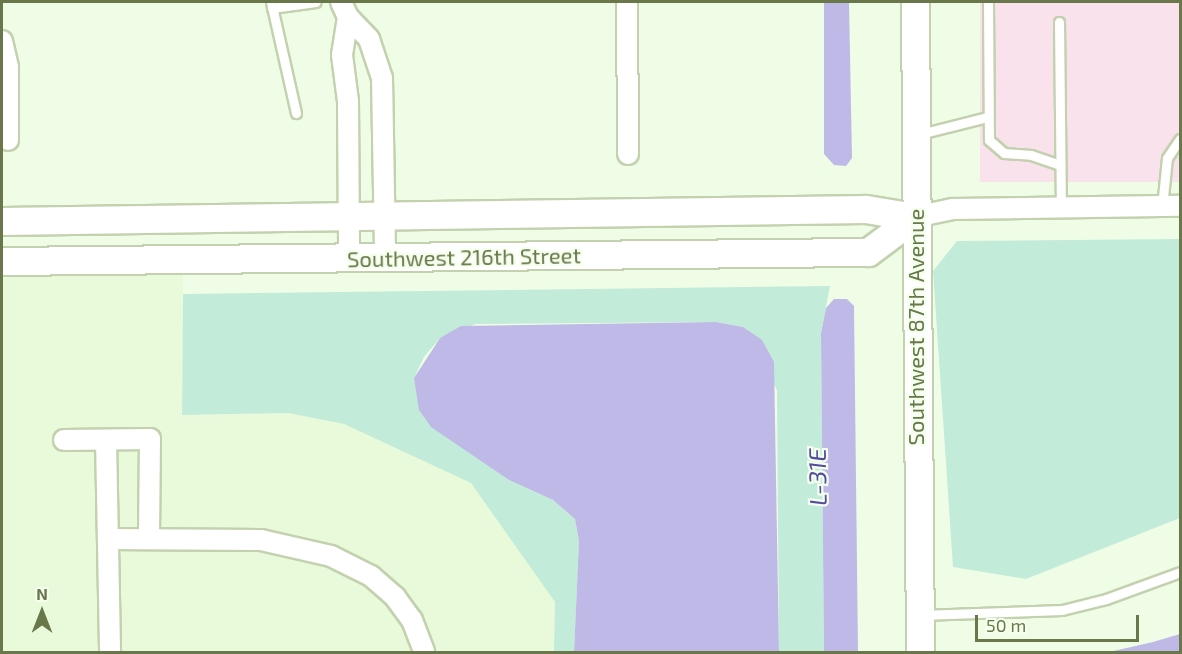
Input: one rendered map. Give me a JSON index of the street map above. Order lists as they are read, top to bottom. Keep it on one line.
{"streets":{"street":["Southwest 216th Street","Southwest 87th Avenue"]},"crossings":[["Southwest 216th Street","Southwest 87th Avenue"]],"water":["L-31E"],"scale_bar":"50 m","north":"top"}
